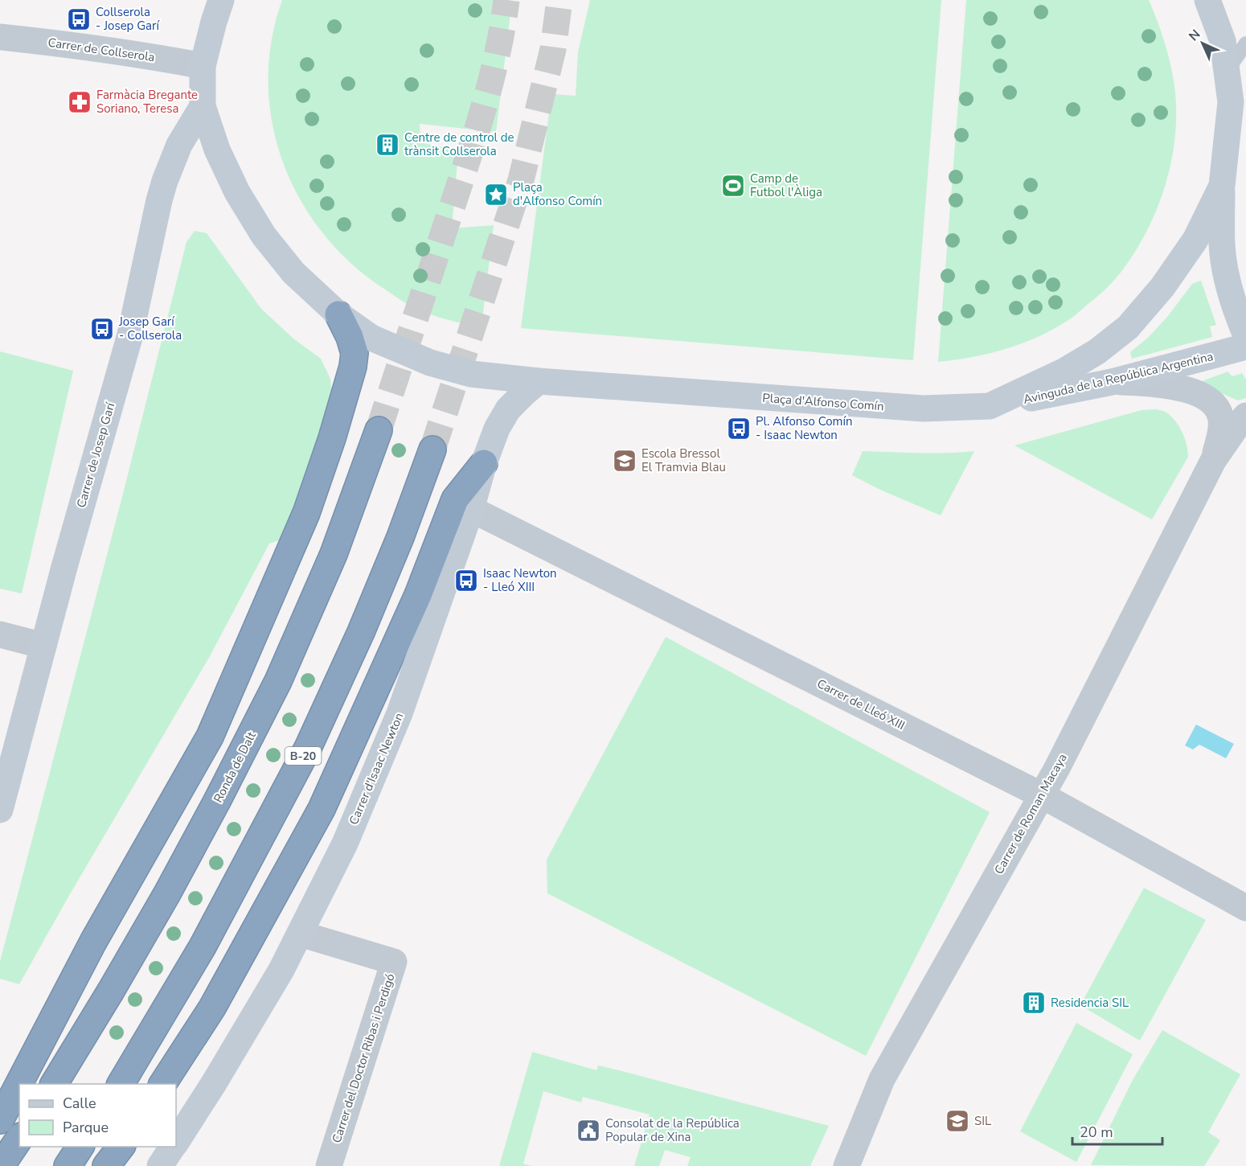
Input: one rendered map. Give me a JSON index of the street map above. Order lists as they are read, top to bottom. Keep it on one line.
{"streets":{"highway":["B-20","Ronda de Dalt"],"street":["Carrer de Collserola","Avinguda de la República Argentina","Plaça d'Alfonso Comín","Carrer de Josep Garí","Carrer de Lleó XIII","Carrer d'Isaac Newton","Carrer de Roman Macaya","Carrer del Doctor Ribas i Perdigó"]},"crossings":[["Carrer de Collserola","Plaça d'Alfonso Comín"],["Avinguda de la República Argentina","Plaça d'Alfonso Comín"],["Avinguda de la República Argentina","Carrer de Roman Macaya"],["Plaça d'Alfonso Comín","Carrer de Josep Garí"],["Plaça d'Alfonso Comín","Carrer d'Isaac Newton"],["Carrer de Lleó XIII","Carrer d'Isaac Newton"],["Carrer de Lleó XIII","Carrer de Roman Macaya"],["Carrer d'Isaac Newton","Carrer del Doctor Ribas i Perdigó"]],"places":{"bus stop":["Collserola - Josep Garí","Josep Garí - Collserola","Pl. Alfonso Comín - Isaac Newton","Isaac Newton - Lleó XIII"],"pharmacy":["Farmàcia Bregante Soriano, Teresa"],"building":["Centre de control de trànsit Collserola","Residencia SIL"],"sports":["Camp de Futbol l'Àliga"],"place":["Plaça d'Alfonso Comín"],"school or university":["Escola Bressol El Tramvia Blau","SIL"],"public building":["Consolat de la República Popular de Xina"]},"legend":["Calle","Parque"],"scale_bar":"20 m","north":"top left"}
